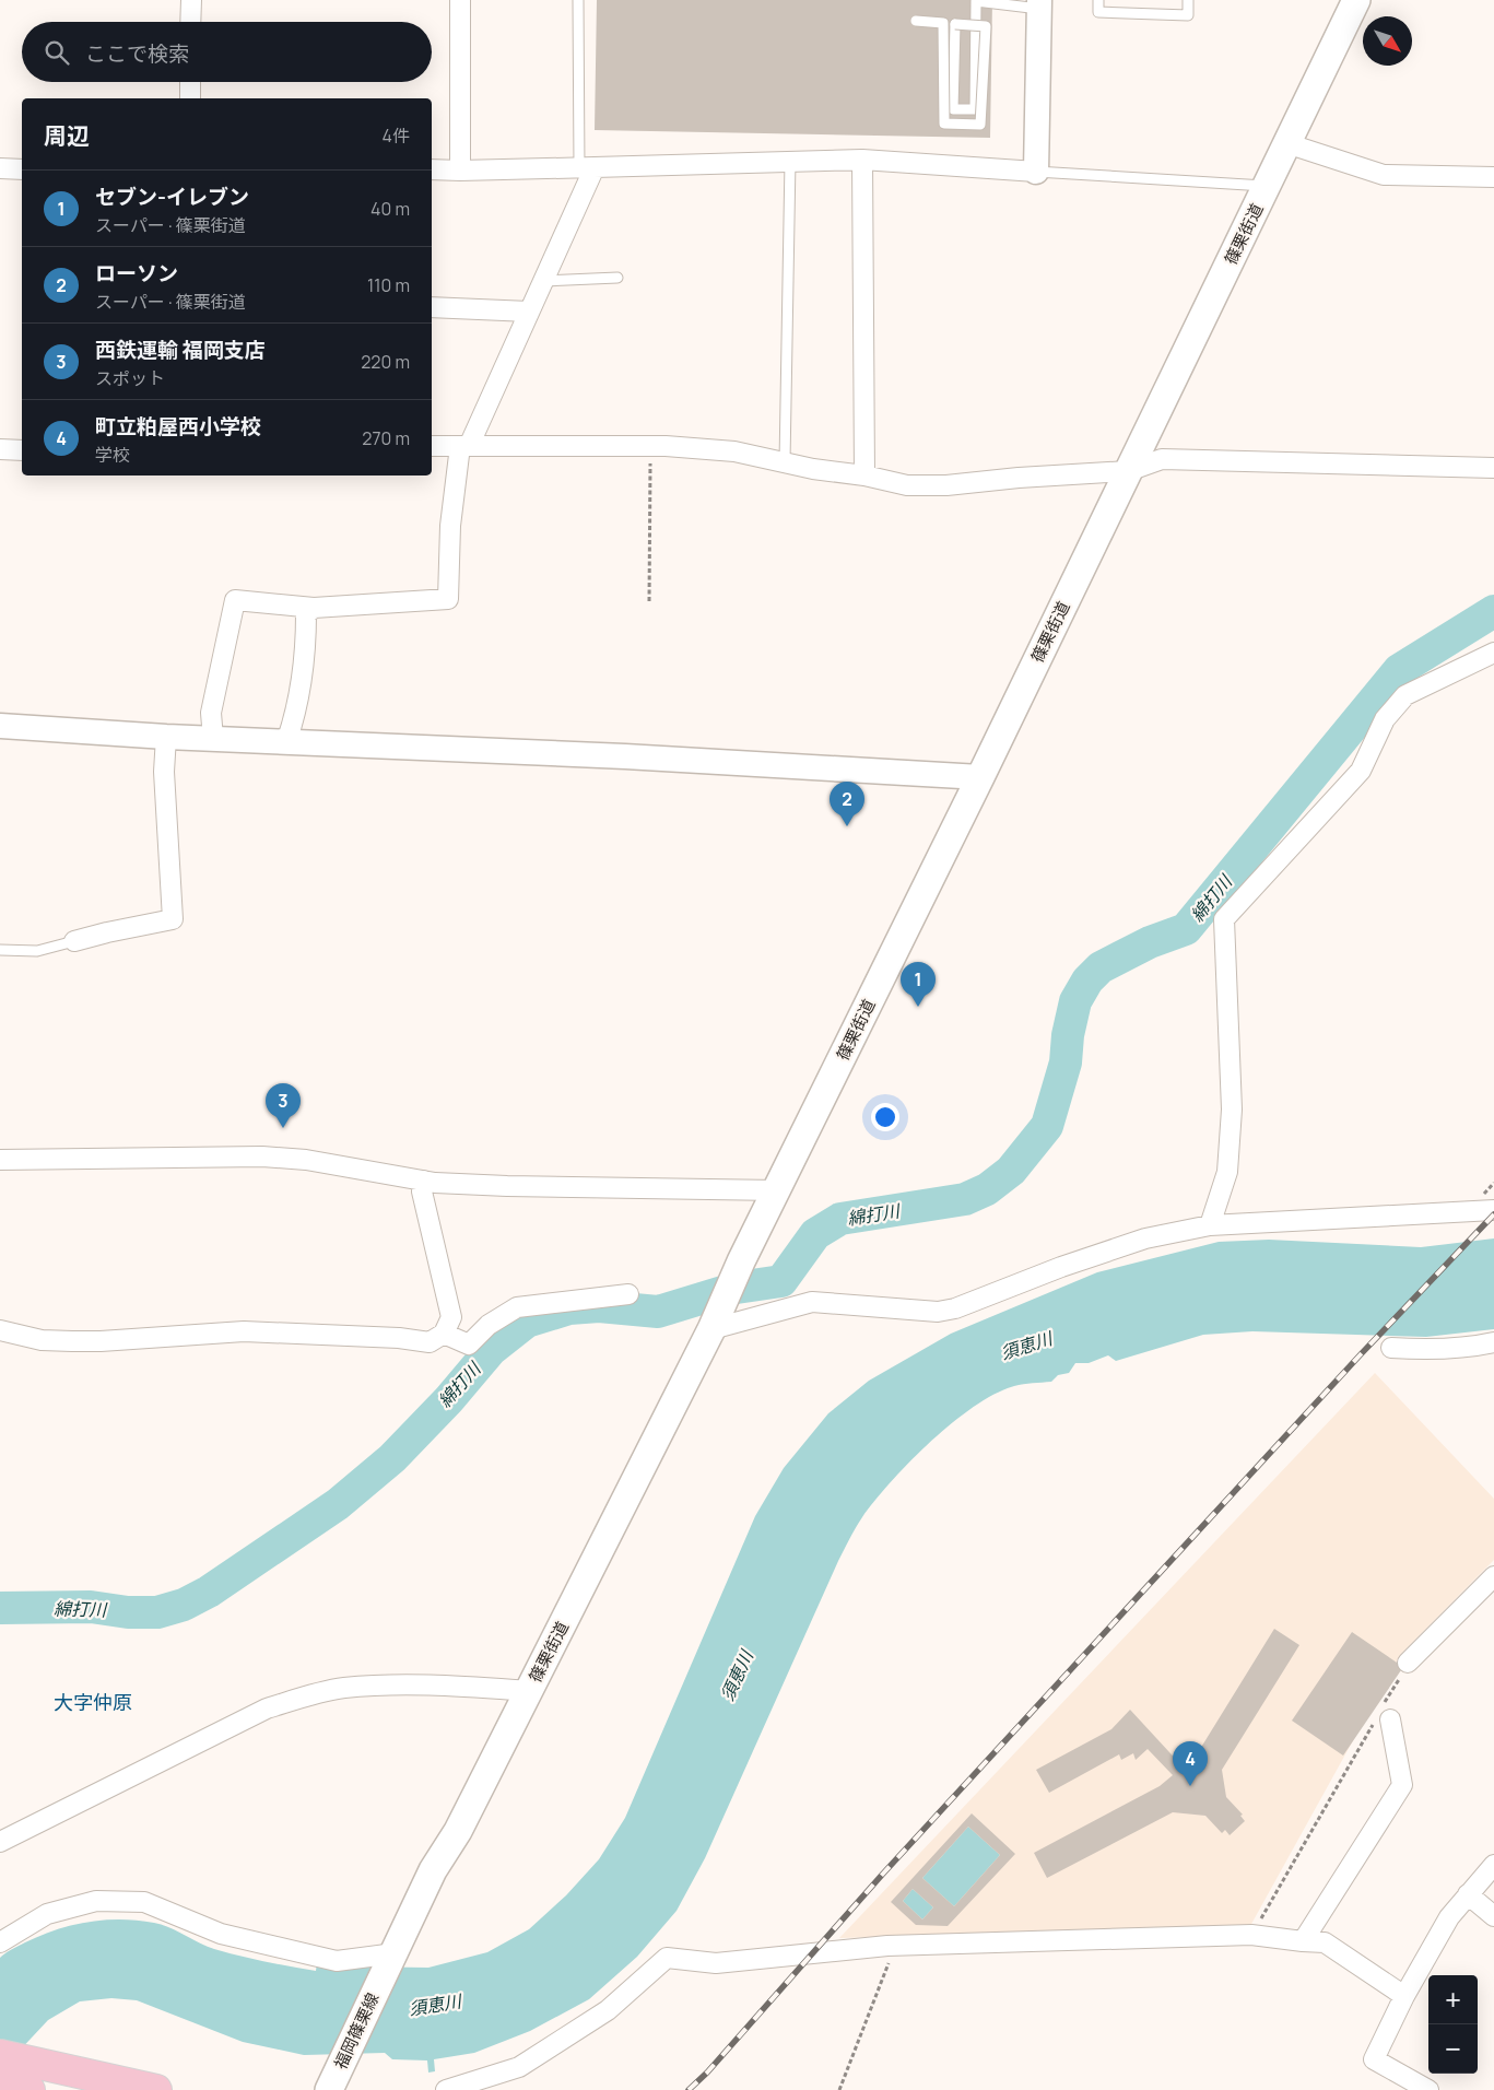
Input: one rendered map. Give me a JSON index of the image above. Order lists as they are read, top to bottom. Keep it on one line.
{"streets":{"main road":["篠栗街道","福岡篠栗線"]},"crossings":[["篠栗街道","福岡篠栗線"]],"districts":["大字仲原"],"water":["綿打川","須恵川"],"north":"bottom right","page":{"search":"ここで検索","heading":["周辺","4件"],"list":[{"mark":"1","name":"セブン-イレブン","note":"スーパー · 篠栗街道","value":"40 m"},{"mark":"2","name":"ローソン","note":"スーパー · 篠栗街道","value":"110 m"},{"mark":"3","name":"西鉄運輸 福岡支店","note":"スポット","value":"220 m"},{"mark":"4","name":"町立粕屋西小学校","note":"学校","value":"270 m"}],"pins":["2","1","3","4"],"map_buttons":["+","−"]}}
